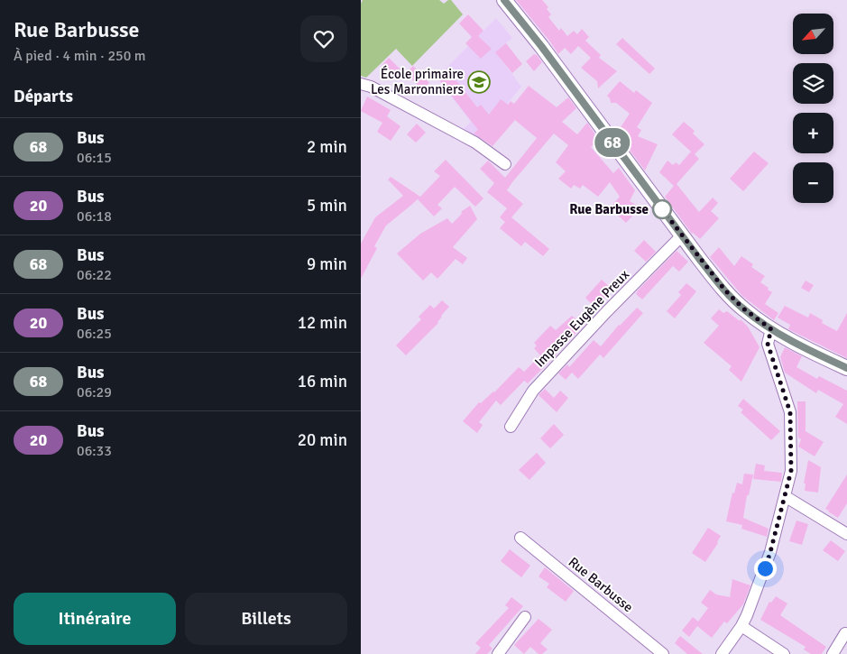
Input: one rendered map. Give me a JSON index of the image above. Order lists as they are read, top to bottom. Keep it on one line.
{"streets":{"street":["Impasse Eugène Preux","Rue Barbusse"]},"places":{"school or university":["École primaire Les Marronniers"],"other":["Rue Barbusse"]},"lines":["bus line 68"],"north":"bottom left","page":{"heading":[["Rue Barbusse","À pied · 4 min · 250 m"],"Départs"],"on_map":"68","map_buttons":["+","−"],"list":[{"mark":"68","name":"Bus","note":"06:15","value":"2 min"},{"mark":"20","name":"Bus","note":"06:18","value":"5 min"},{"mark":"68","name":"Bus","note":"06:22","value":"9 min"},{"mark":"20","name":"Bus","note":"06:25","value":"12 min"},{"mark":"68","name":"Bus","note":"06:29","value":"16 min"},{"mark":"20","name":"Bus","note":"06:33","value":"20 min"}],"buttons":["Itinéraire","Billets"]}}
